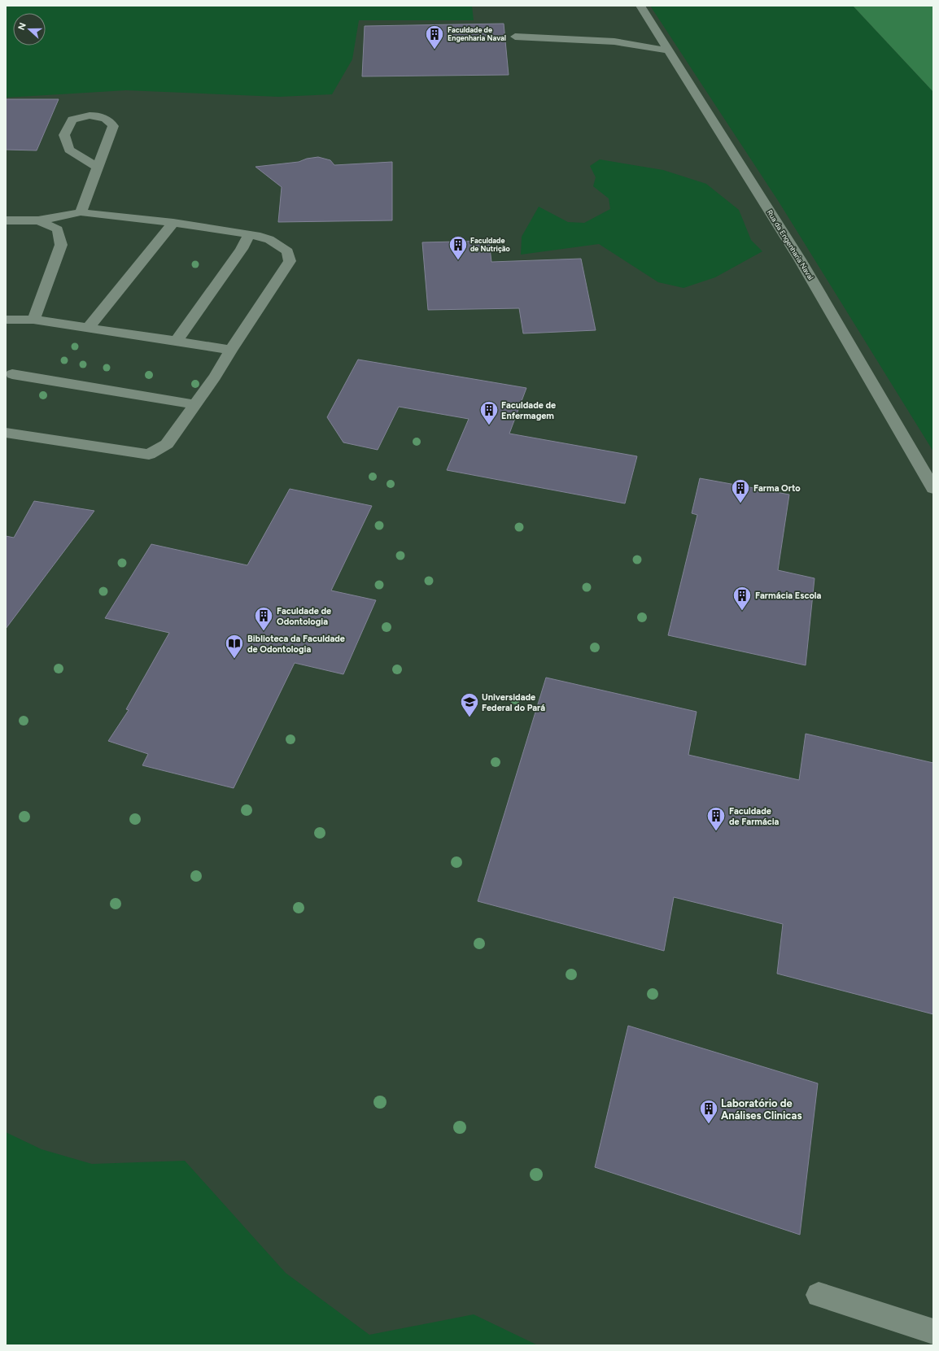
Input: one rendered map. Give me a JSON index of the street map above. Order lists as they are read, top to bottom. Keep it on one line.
{"streets":{"lane":["Rua da Engenharia Naval"]},"places":{"building":["Faculdade de Engenharia Naval","Faculdade de Nutrição","Faculdade de Enfermagem","Farma Orto","Farmácia Escola","Faculdade de Odontologia","Faculdade de Farmácia","Laboratório de Análises Clinicas"],"library":["Biblioteca da Faculdade de Odontologia"],"school or university":["Universidade Federal do Pará"]},"north":"left"}
